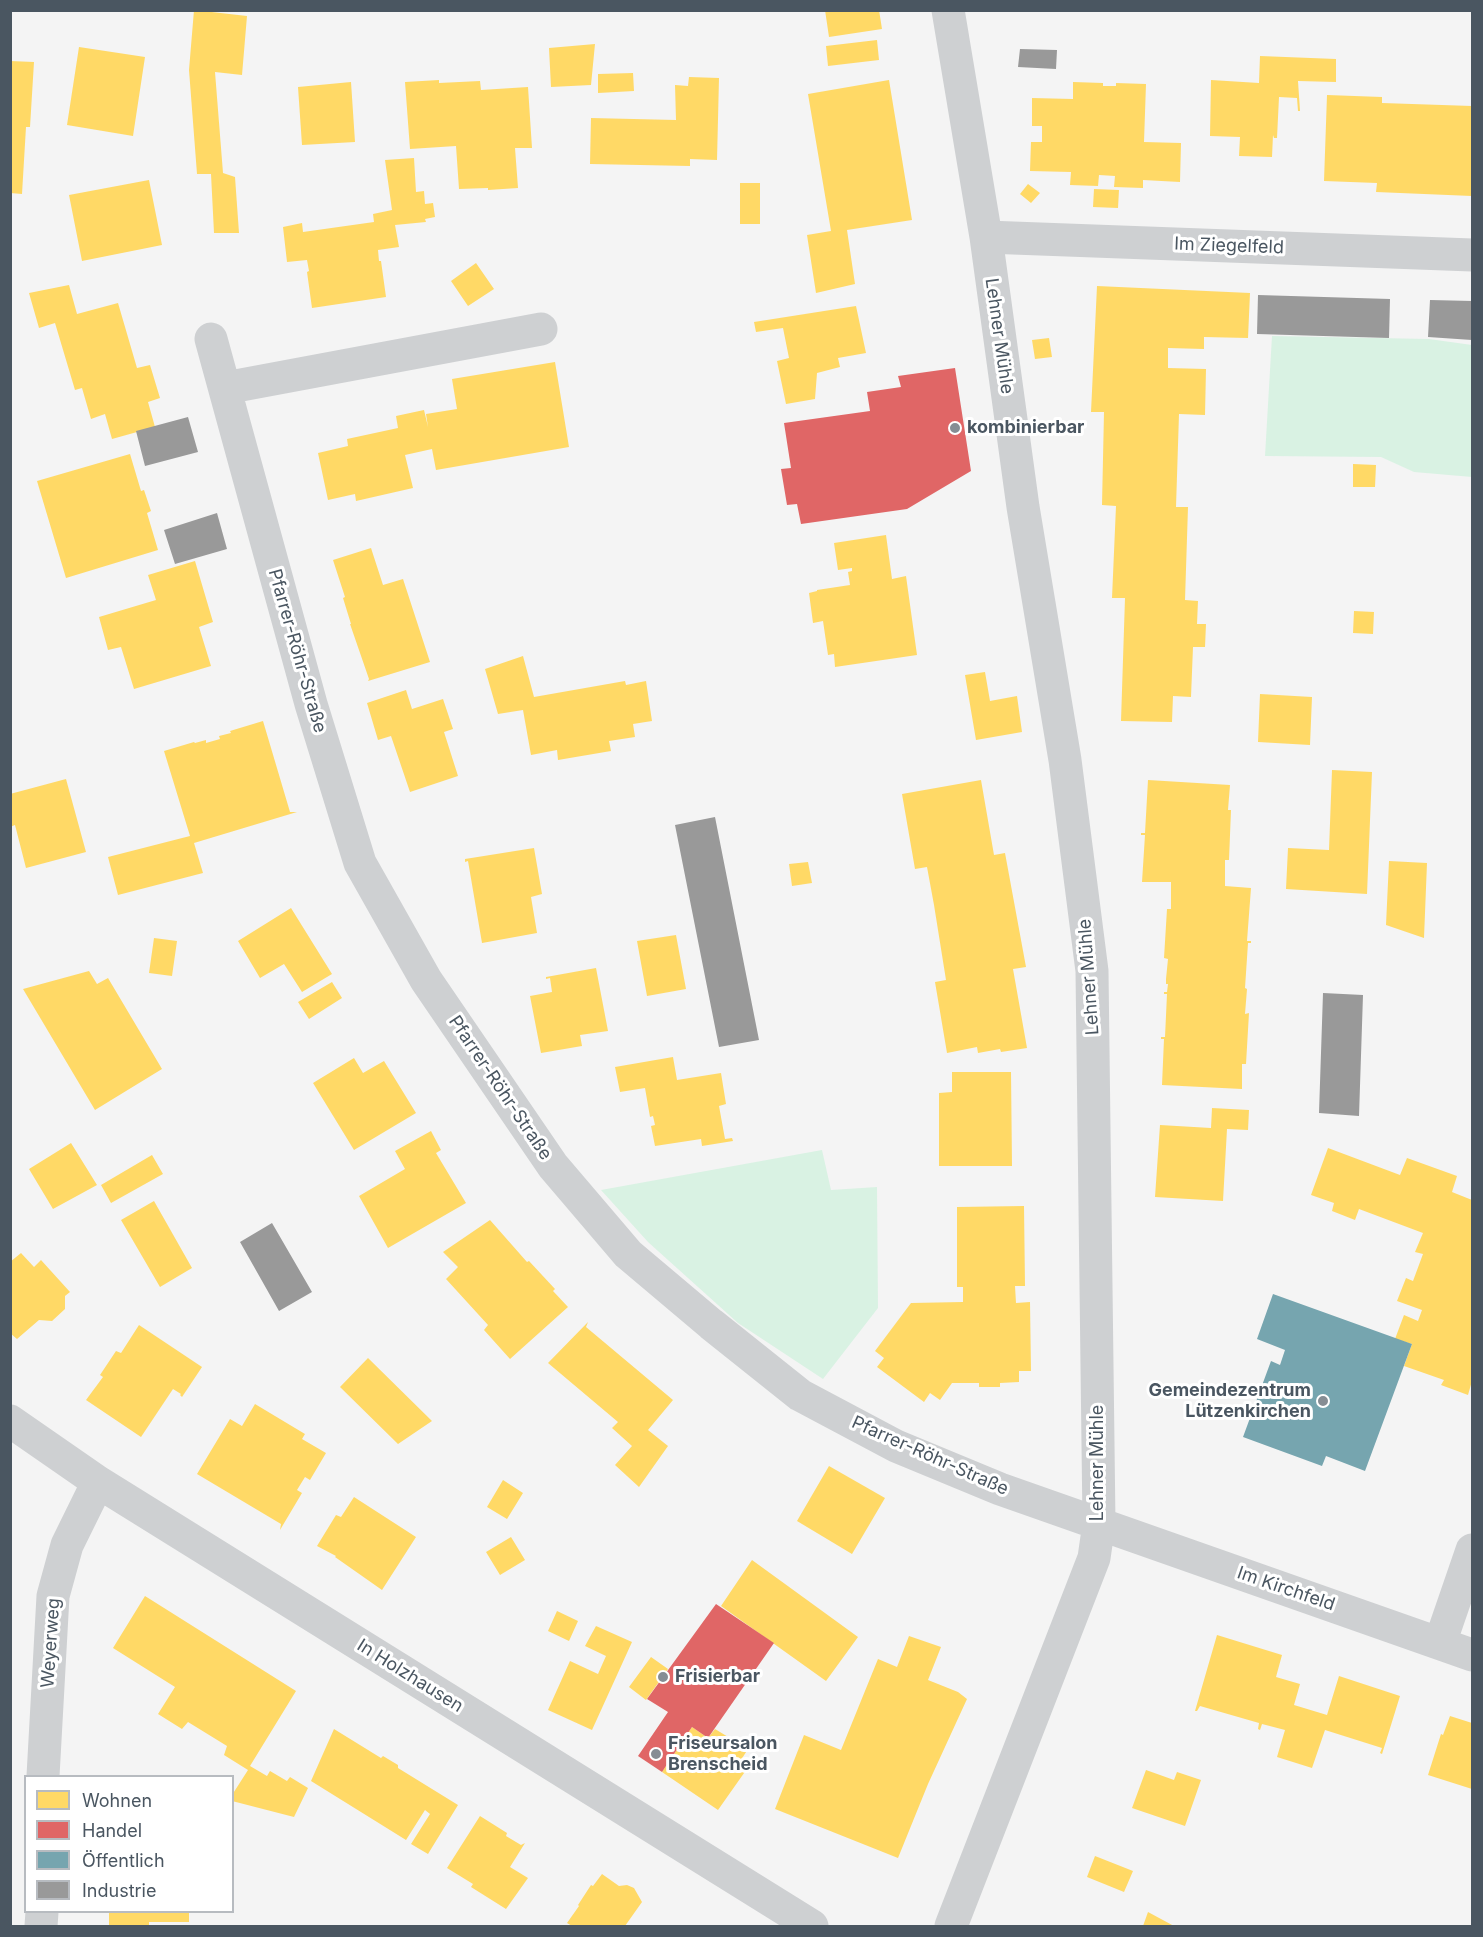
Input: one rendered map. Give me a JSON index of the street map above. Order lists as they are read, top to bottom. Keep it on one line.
{"streets":{"street":["Im Ziegelfeld","Lehner Mühle","Pfarrer-Röhr-Straße","Im Kirchfeld","Weyerweg","In Holzhausen"]},"crossings":[["Im Ziegelfeld","Lehner Mühle"],["Lehner Mühle","Pfarrer-Röhr-Straße"],["Lehner Mühle","Im Kirchfeld"],["Pfarrer-Röhr-Straße","Im Kirchfeld"],["Weyerweg","In Holzhausen"]],"places":["kombinierbar","Gemeindezentrum Lützenkirchen","Frisierbar","Friseursalon Brenscheid"],"legend":["Wohnen","Handel","Öffentlich","Industrie"]}
